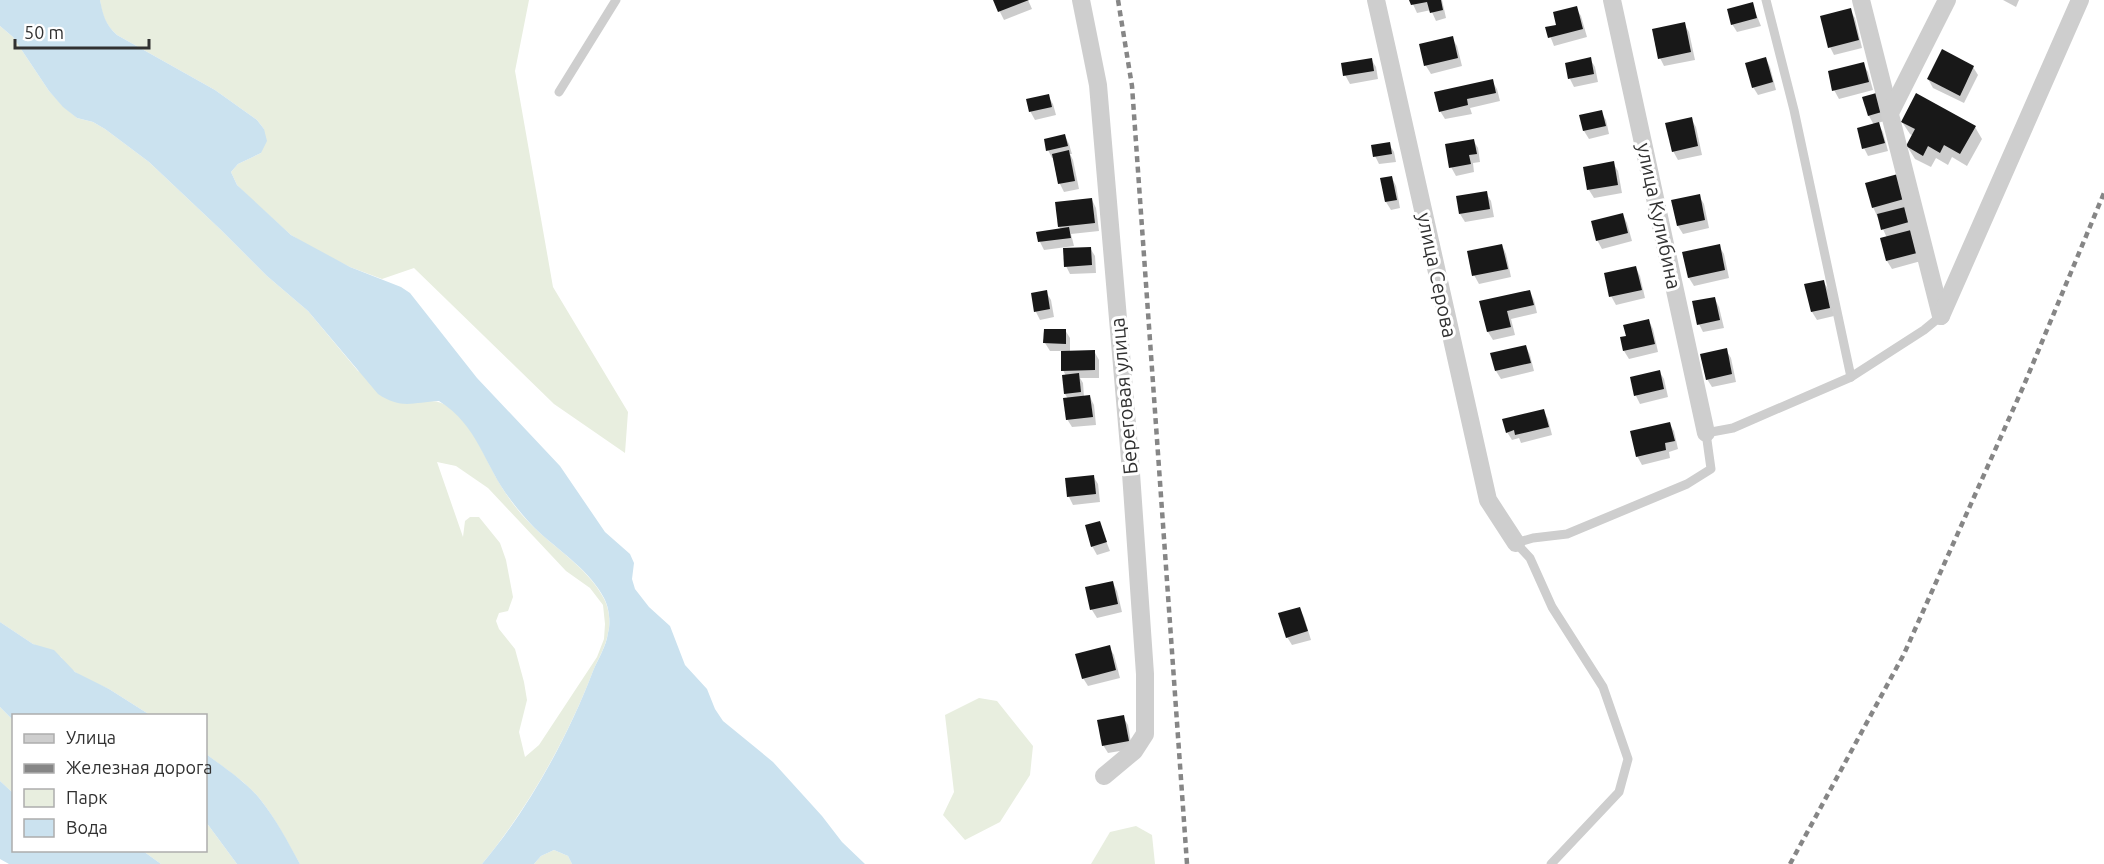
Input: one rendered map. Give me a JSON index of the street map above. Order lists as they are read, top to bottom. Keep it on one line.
{"streets":{"street":["улица Кулибина","улица Серова","Береговая улица"]},"legend":["Улица","Железная дорога","Парк","Вода"],"scale_bar":"50 m"}
